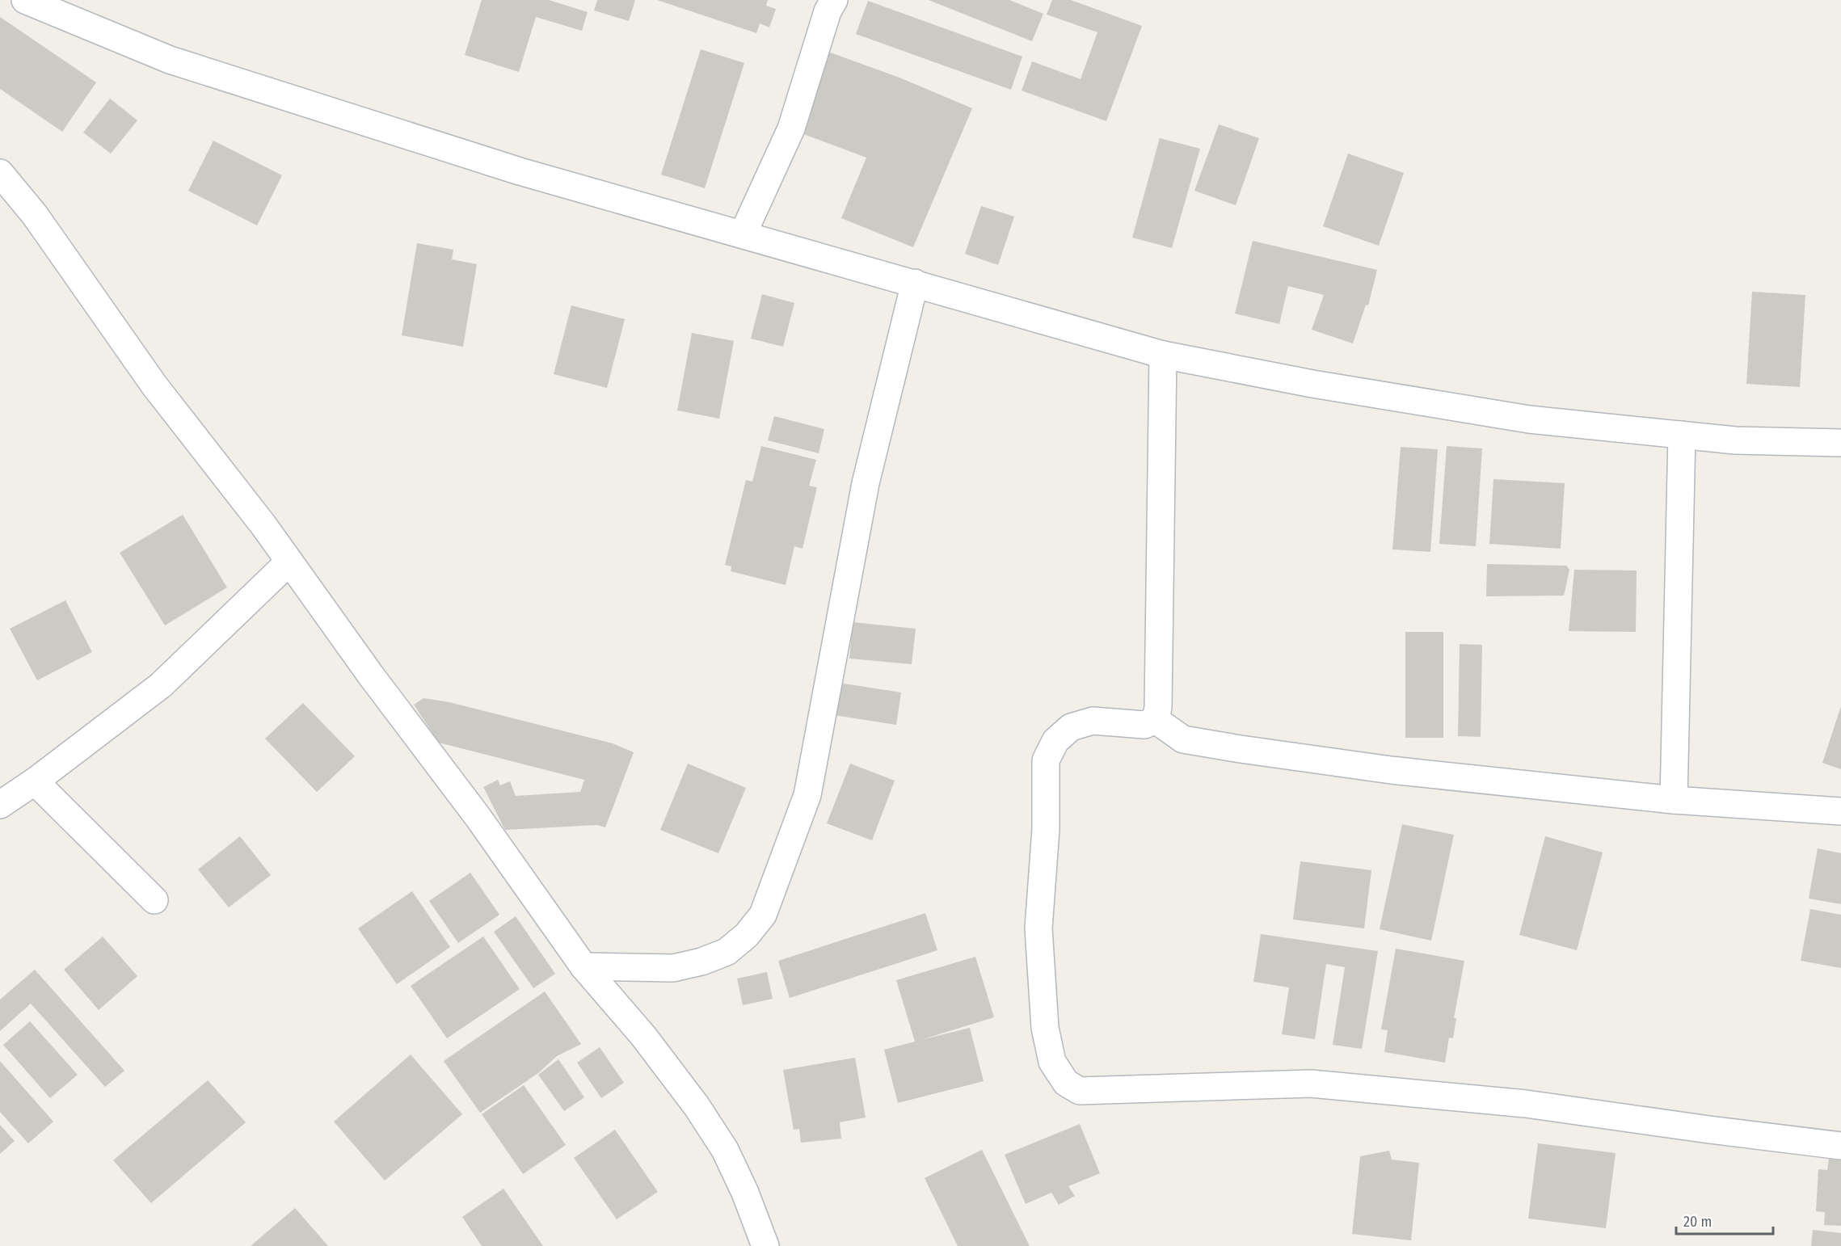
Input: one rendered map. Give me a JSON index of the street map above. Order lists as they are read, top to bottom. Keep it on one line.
{"scale_bar":"20 m"}
